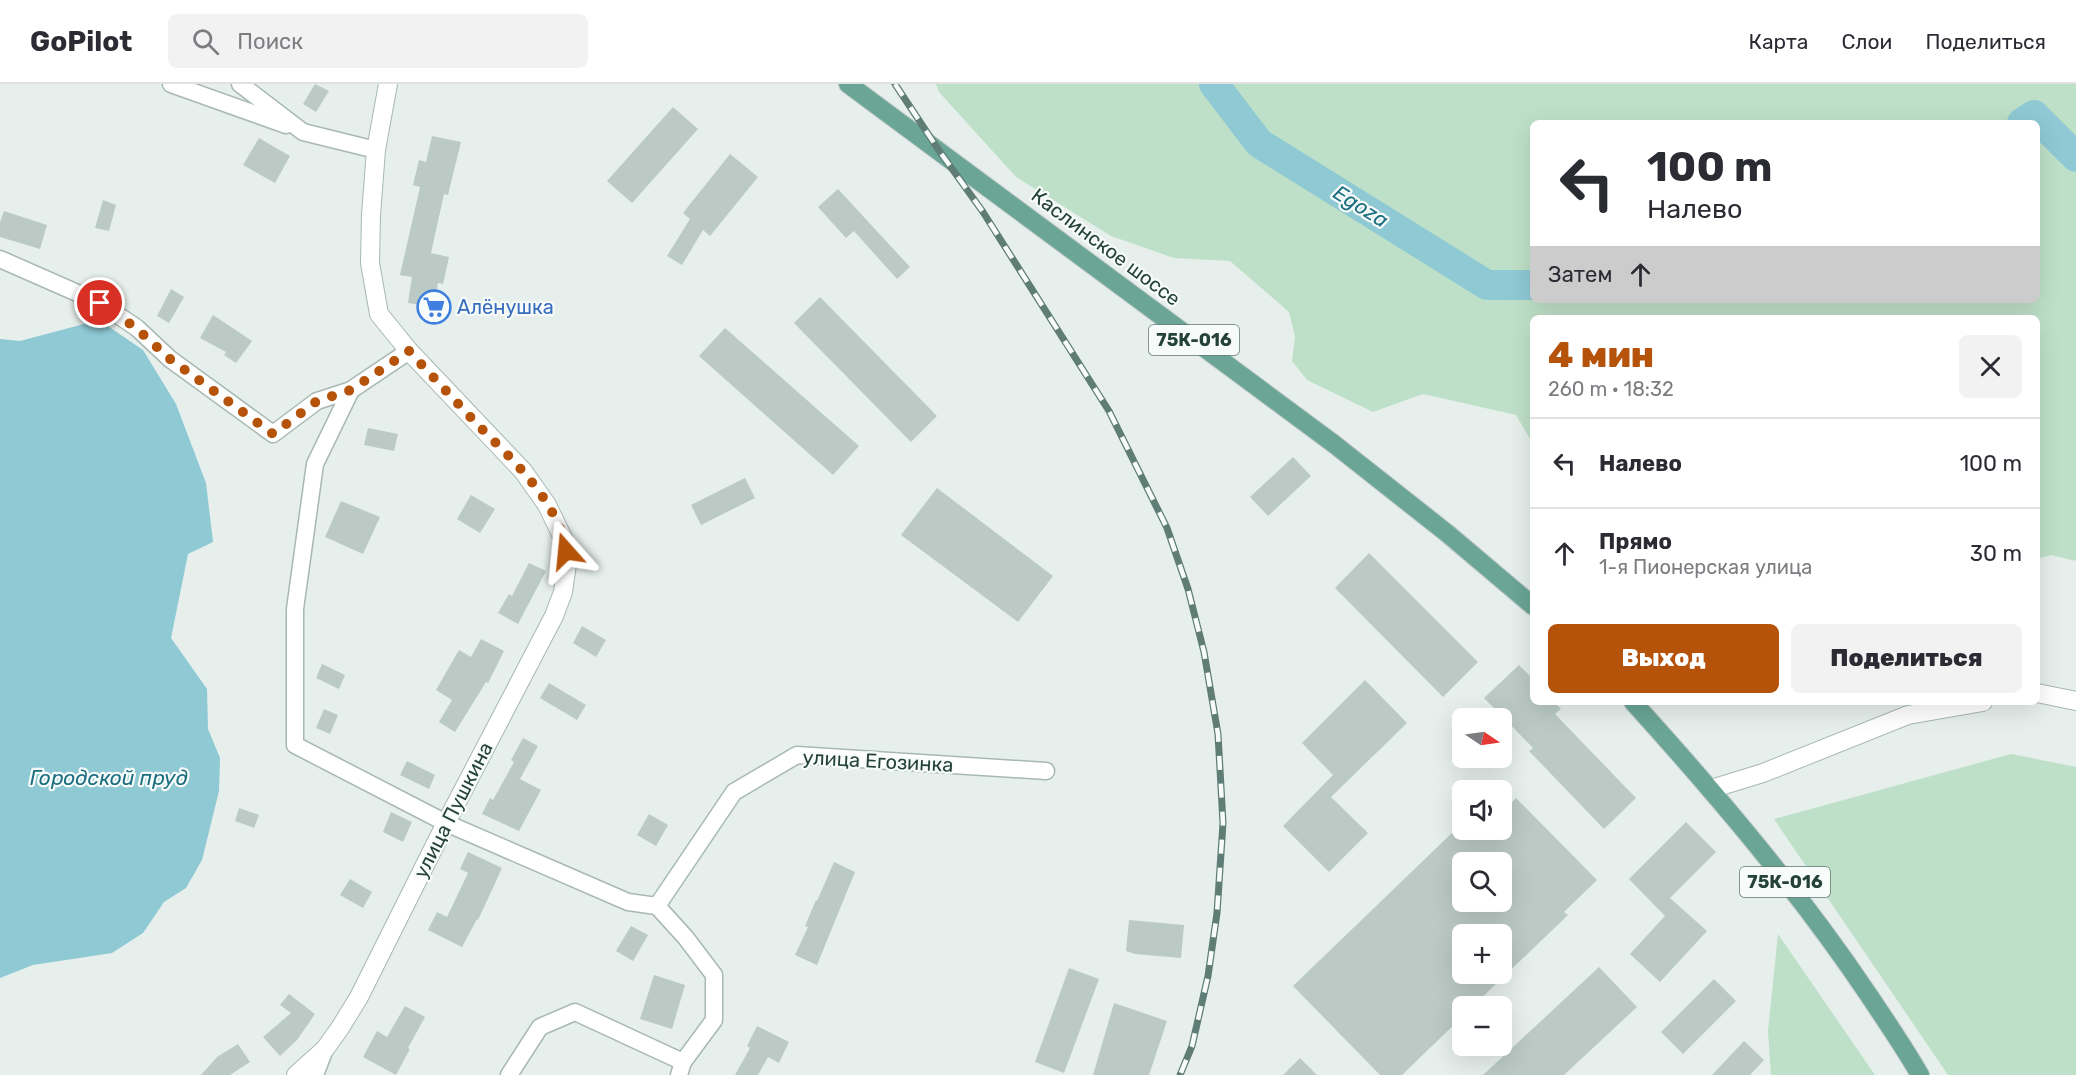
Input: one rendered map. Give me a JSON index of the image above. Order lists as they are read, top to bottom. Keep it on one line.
{"streets":{"main road":["Каслинское шоссе","75К-016"],"street":["улица Егозинка","улица Пушкина"]},"water":["Egoza","Городской пруд"],"places":{"supermarket":["Алёнушка"]},"north":"right","page":{"header":"GoPilot","search":"Поиск","nav":["Карта","Слои","Поделиться"],"turn":["100 m","Налево"],"then":"Затем","heading":["4 мин","260 m · 18:32"],"list":[{"name":"Налево","value":"100 m"},{"name":"Прямо","note":"1-я Пионерская улица","value":"30 m"}],"buttons":["Выход","Поделиться"],"map_buttons":["+","−"]}}
